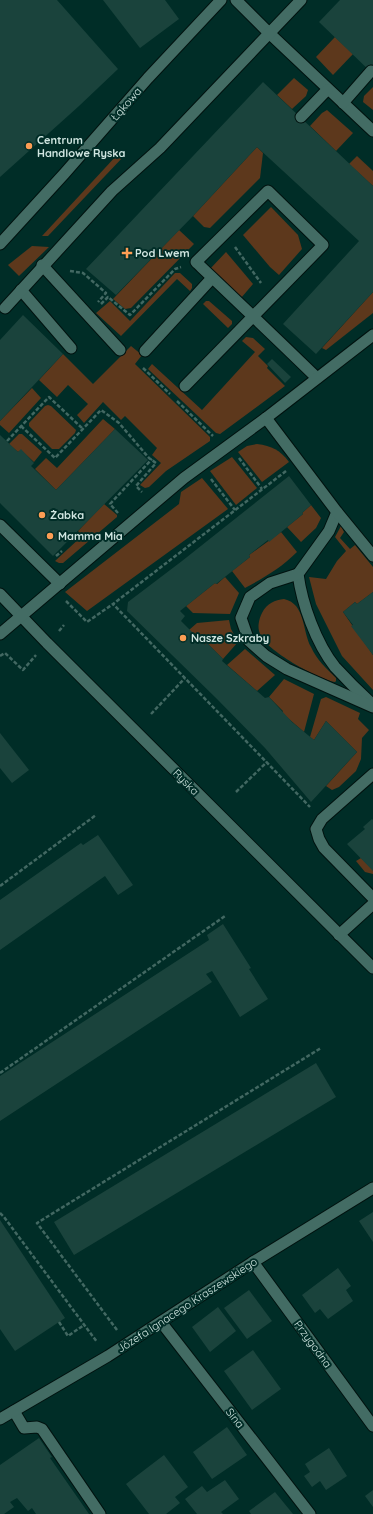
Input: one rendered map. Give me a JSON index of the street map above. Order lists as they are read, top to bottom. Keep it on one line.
{"streets":{"street":["Łąkowa","Ryska","Józefa Ignacego Kraszewskiego","Przygodna","Sina"]},"crossings":[["Józefa Ignacego Kraszewskiego","Przygodna"],["Józefa Ignacego Kraszewskiego","Sina"]],"places":{"other":["Centrum Handlowe Ryska","Żabka","Mamma Mia","Nasze Szkraby"],"health":["Pod Lwem"]}}
